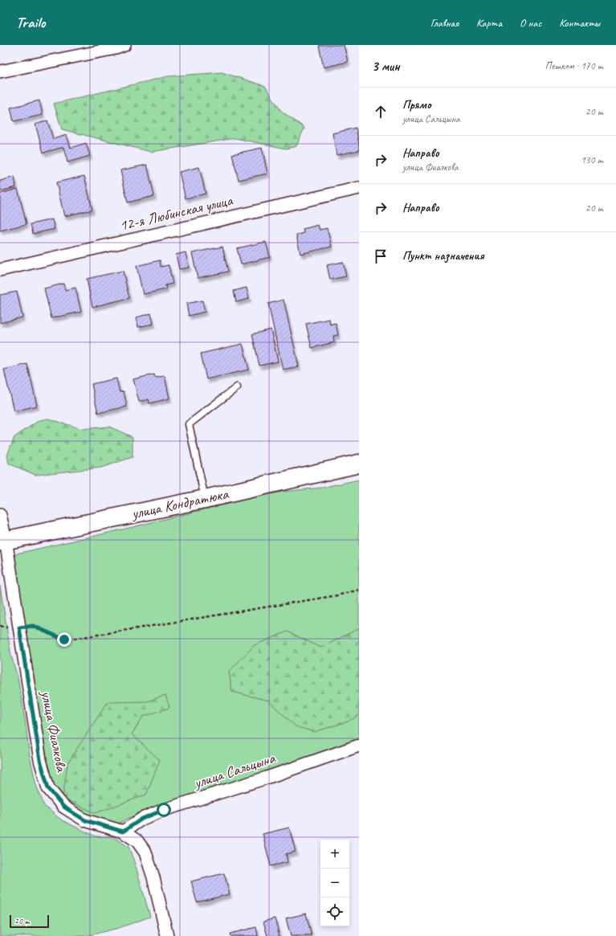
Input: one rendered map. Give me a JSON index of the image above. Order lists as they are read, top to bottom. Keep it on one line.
{"streets":{"main road":["улица Кондратюка"],"street":["12-я Любинская улица","улица Фиалкова","улица Сальцына"]},"crossings":[["улица Кондратюка","улица Фиалкова"],["улица Фиалкова","улица Сальцына"]],"scale_bar":"20 m","page":{"header":"Trailo","nav":["Главная","Карта","О нас","Контакты"],"heading":["3 мин","Пешком · 170 m"],"list":[["Прямо","улица Сальцына","20 m"],["Направо","улица Фиалкова","130 m"],["Направо","20 m"],"Пункт назначения"],"map_buttons":["+","−"],"scale":"20 m"}}
